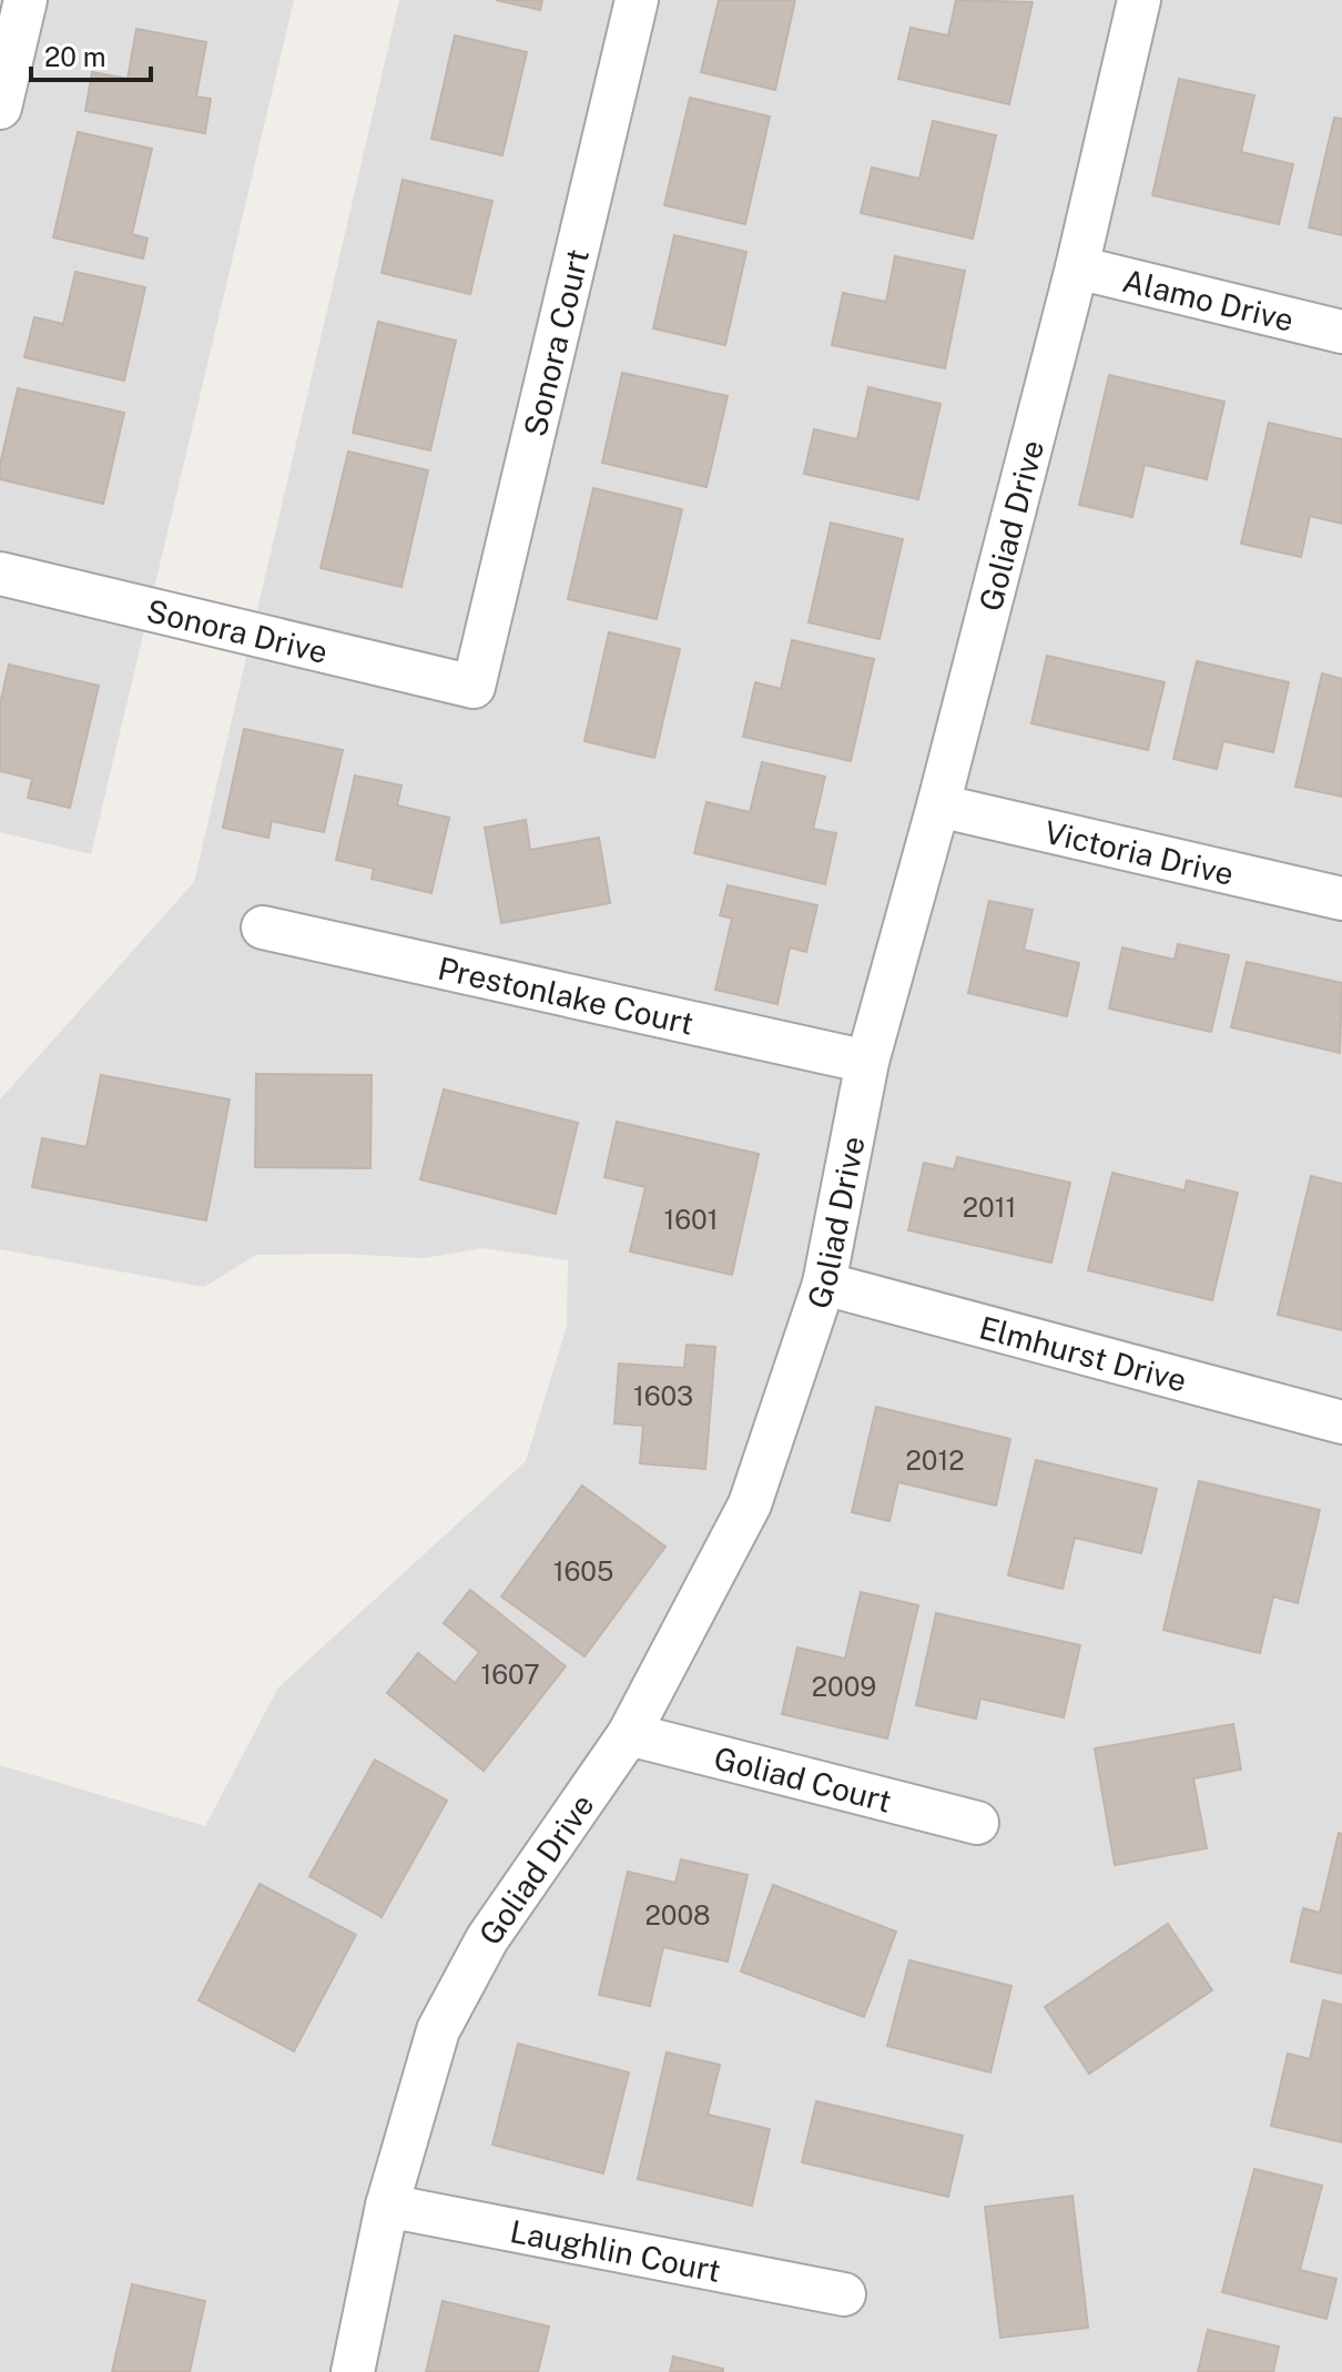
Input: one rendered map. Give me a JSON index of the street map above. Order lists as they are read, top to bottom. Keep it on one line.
{"streets":{"street":["Alamo Drive","Sonora Court","Goliad Drive","Sonora Drive","Victoria Drive","Prestonlake Court","Elmhurst Drive","Goliad Court","Laughlin Court"]},"crossings":[["Alamo Drive","Goliad Drive"],["Sonora Court","Sonora Drive"],["Goliad Drive","Victoria Drive"],["Goliad Drive","Prestonlake Court"],["Goliad Drive","Elmhurst Drive"],["Goliad Drive","Goliad Court"],["Goliad Drive","Laughlin Court"]],"house_numbers":["2011","1601","1603","2012","1605","1607","2009","2008"],"scale_bar":"20 m"}
